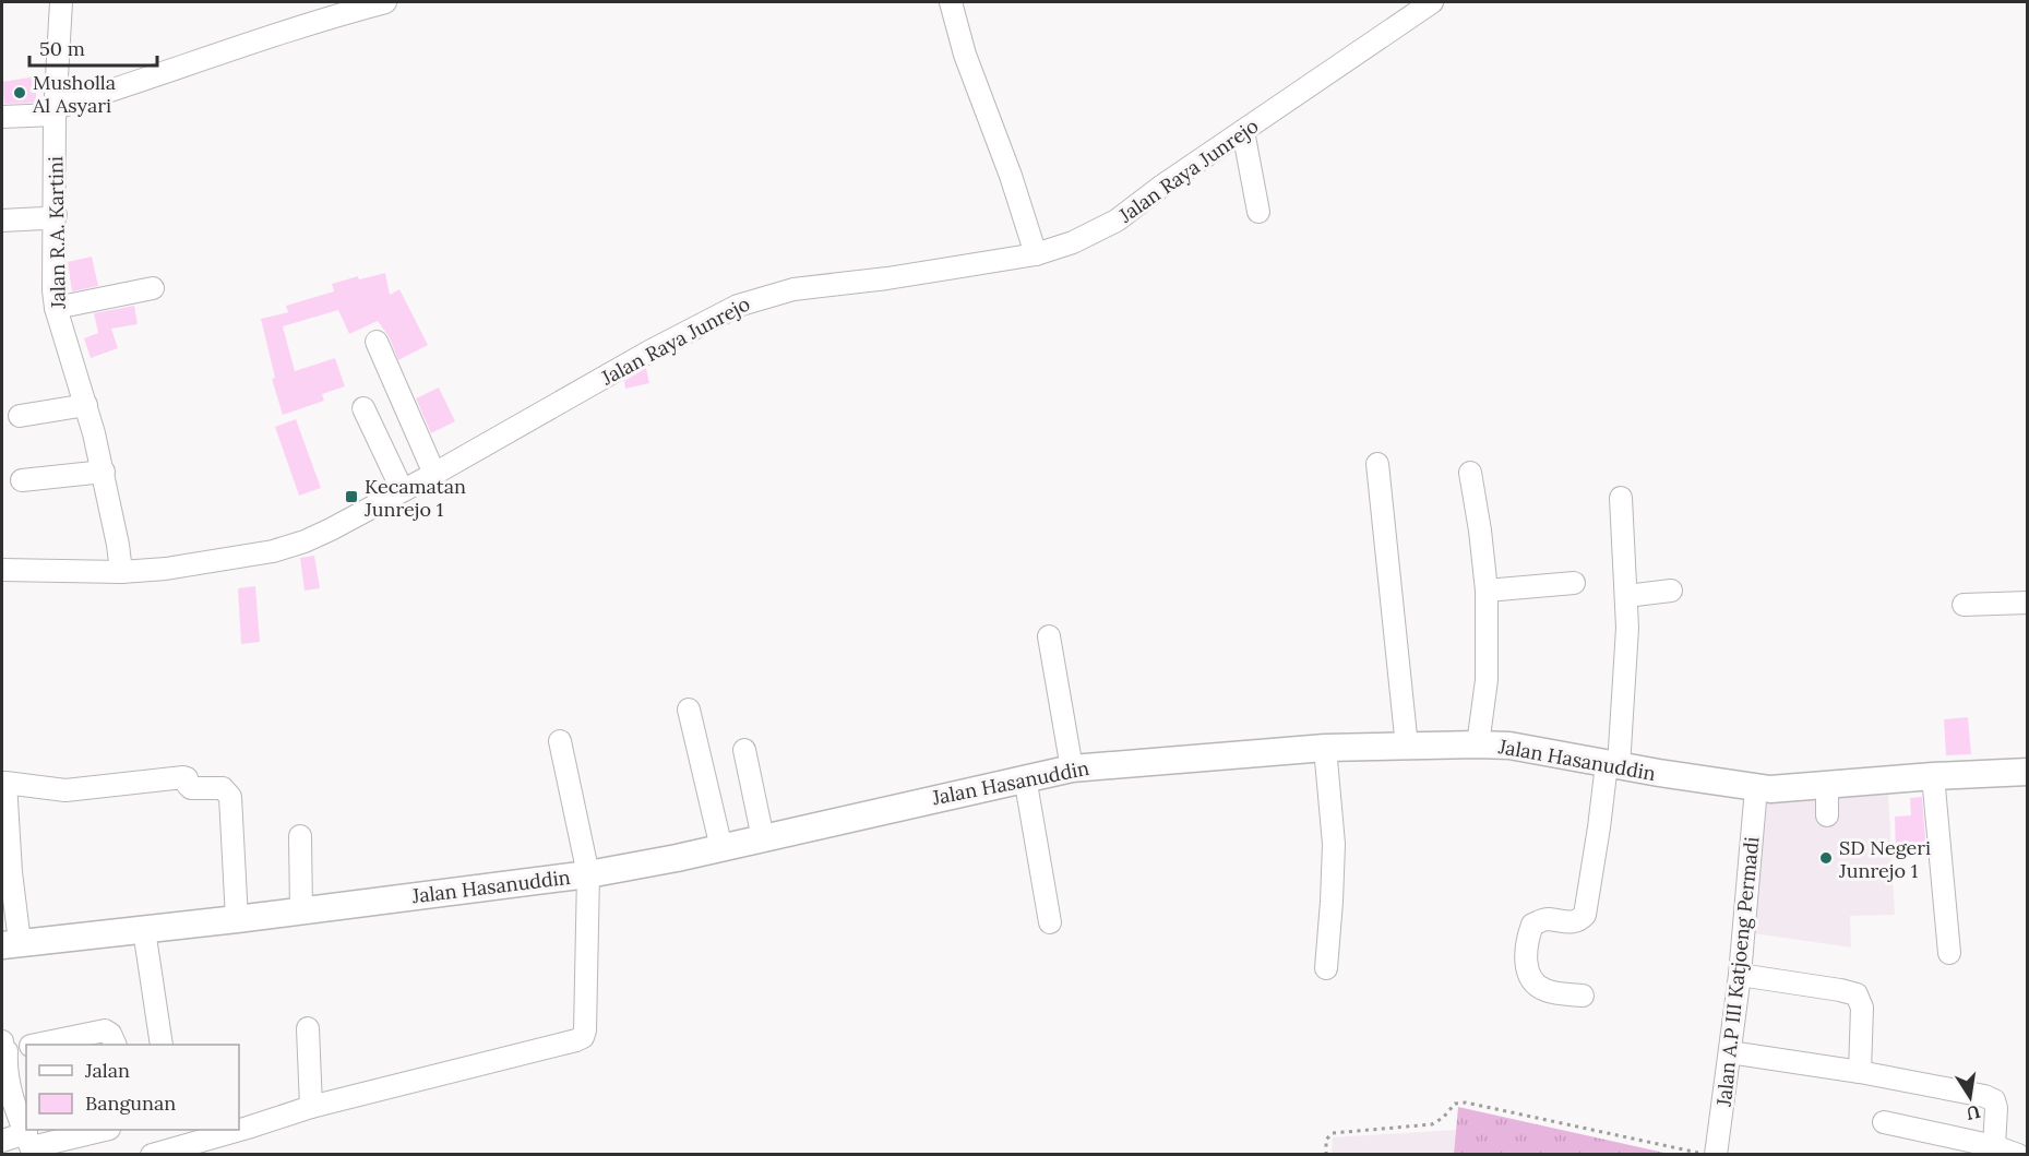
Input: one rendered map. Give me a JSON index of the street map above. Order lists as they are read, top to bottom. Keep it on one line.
{"streets":{"main road":["Jalan Hasanuddin"],"street":["Jalan Raya Junrejo","Jalan R.A. Kartini","Jalan A.P III Katjoeng Permadi"]},"crossings":[["Jalan Raya Junrejo","Jalan R.A. Kartini"],["Jalan Hasanuddin","Jalan A.P III Katjoeng Permadi"]],"places":{"other":["Musholla Al Asyari","SD Negeri Junrejo 1"],"transit":["Kecamatan Junrejo 1"]},"legend":["Jalan","Bangunan"],"scale_bar":"50 m","north":"bottom"}
